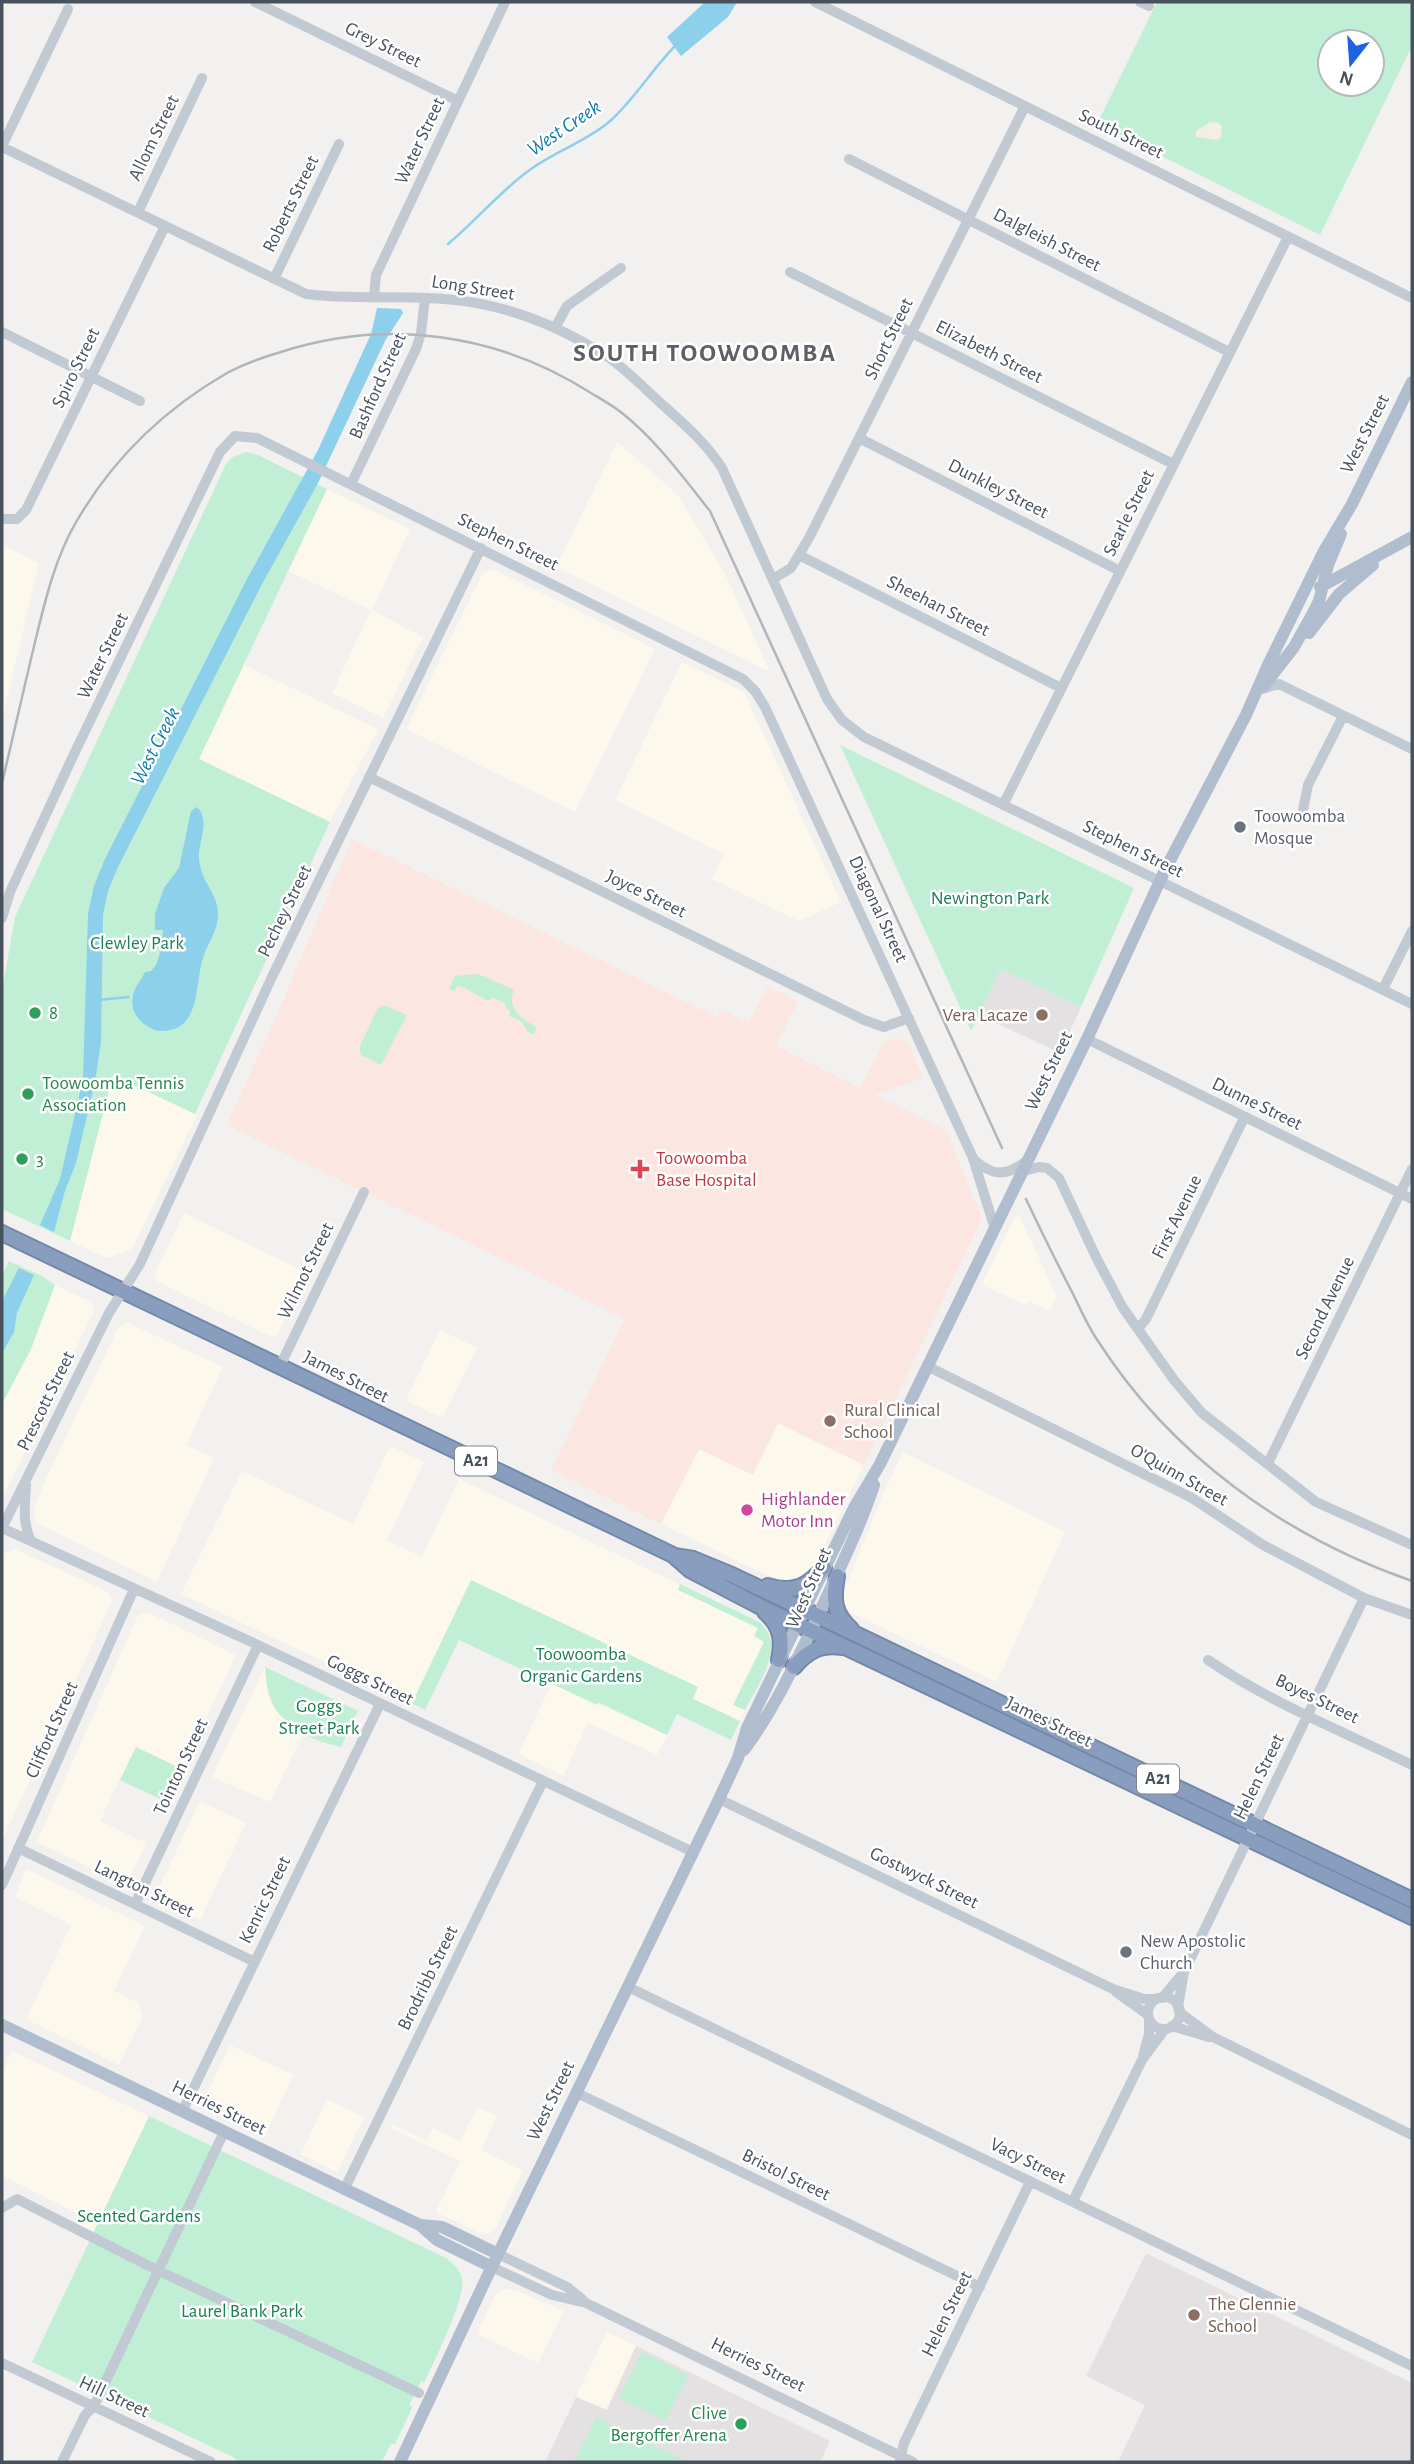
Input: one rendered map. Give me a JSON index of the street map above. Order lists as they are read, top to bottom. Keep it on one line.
{"streets":{"highway":["James Street","A21"],"main road":["West Street","Herries Street"],"street":["Grey Street","South Street","Allom Street","Water Street","Roberts Street","Dalgleish Street","Long Street","Short Street","Elizabeth Street","Spiro Street","Bashford Street","Dunkley Street","Searle Street","Stephen Street","Sheehan Street","Joyce Street","Diagonal Street","Pechey Street","Dunne Street","First Avenue","Wilmot Street","Second Avenue","Prescott Street","O'Quinn Street","Goggs Street","Boyes Street","Clifford Street","Tointon Street","Helen Street","Gostwyck Street","Langton Street","Kenric Street","Brodribb Street","Vacy Street","Bristol Street","Hill Street"]},"crossings":[["Grey Street","Water Street"],["South Street","Short Street"],["South Street","Searle Street"],["Allom Street","Long Street"],["Water Street","Long Street"],["Water Street","Stephen Street"],["Roberts Street","Long Street"],["Dalgleish Street","Short Street"],["Dalgleish Street","Searle Street"],["Long Street","Short Street"],["Long Street","Spiro Street"],["Long Street","Bashford Street"],["Long Street","Stephen Street"],["Short Street","Elizabeth Street"],["Short Street","Dunkley Street"],["Short Street","Sheehan Street"],["Elizabeth Street","Searle Street"],["Bashford Street","Stephen Street"],["West Street","Stephen Street"],["West Street","Diagonal Street"],["West Street","Dunne Street"],["West Street","James Street"],["West Street","O'Quinn Street"],["West Street","Goggs Street"],["West Street","Gostwyck Street"],["West Street","Herries Street"],["West Street","Vacy Street"],["West Street","Bristol Street"],["Dunkley Street","Searle Street"],["Searle Street","Stephen Street"],["Searle Street","Sheehan Street"],["Stephen Street","Diagonal Street"],["Stephen Street","Pechey Street"],["Joyce Street","Diagonal Street"],["Joyce Street","Pechey Street"],["Pechey Street","James Street"],["Pechey Street","Prescott Street"],["Dunne Street","First Avenue"],["Dunne Street","Second Avenue"],["Wilmot Street","James Street"],["James Street","Prescott Street"],["James Street","Helen Street"],["Prescott Street","Goggs Street"],["O'Quinn Street","Helen Street"],["Goggs Street","Clifford Street"],["Goggs Street","Tointon Street"],["Goggs Street","Kenric Street"],["Goggs Street","Brodribb Street"],["Boyes Street","Helen Street"],["Clifford Street","Langton Street"],["Tointon Street","Langton Street"],["Helen Street","Gostwyck Street"],["Helen Street","Herries Street"],["Helen Street","Vacy Street"],["Helen Street","Bristol Street"],["Langton Street","Kenric Street"],["Kenric Street","Herries Street"],["Brodribb Street","Herries Street"]],"districts":["SOUTH TOOWOOMBA"],"water":["West Creek"],"parks":["Newington Park","Clewley Park","Toowoomba Organic Gardens","Goggs Street Park","Scented Gardens","Laurel Bank Park"],"places":{"other":["Toowoomba Mosque","8","Vera Lacaze","Toowoomba Tennis Association","3","Rural Clinical School","Highlander Motor Inn","New Apostolic Church","The Glennie School","Clive Bergoffer Arena"],"health":["Toowoomba Base Hospital"]},"north":"bottom"}
